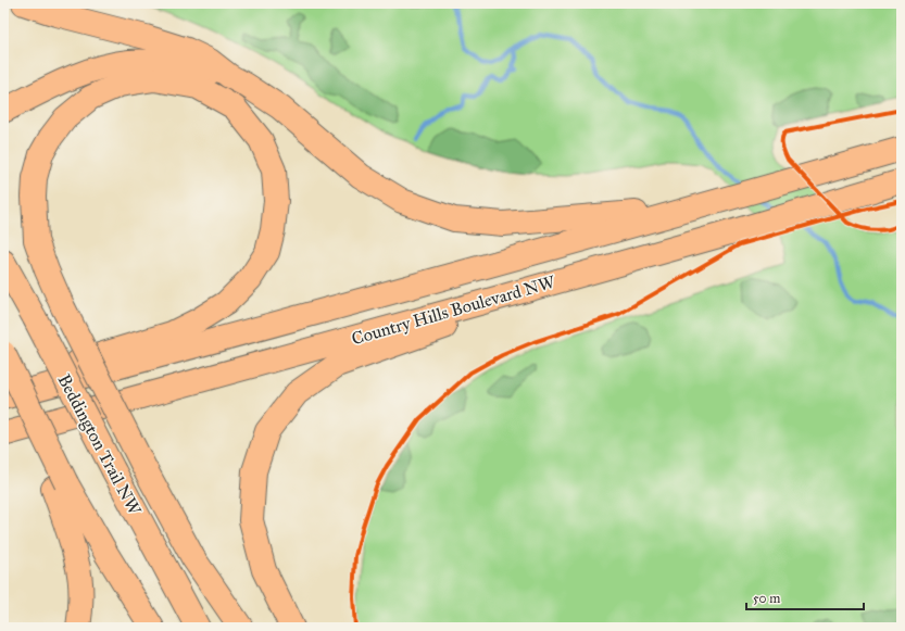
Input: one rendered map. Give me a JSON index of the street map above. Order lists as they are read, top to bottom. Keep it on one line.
{"streets":{"main road":["Country Hills Boulevard NW","Beddington Trail NW"]},"scale_bar":"50 m"}
